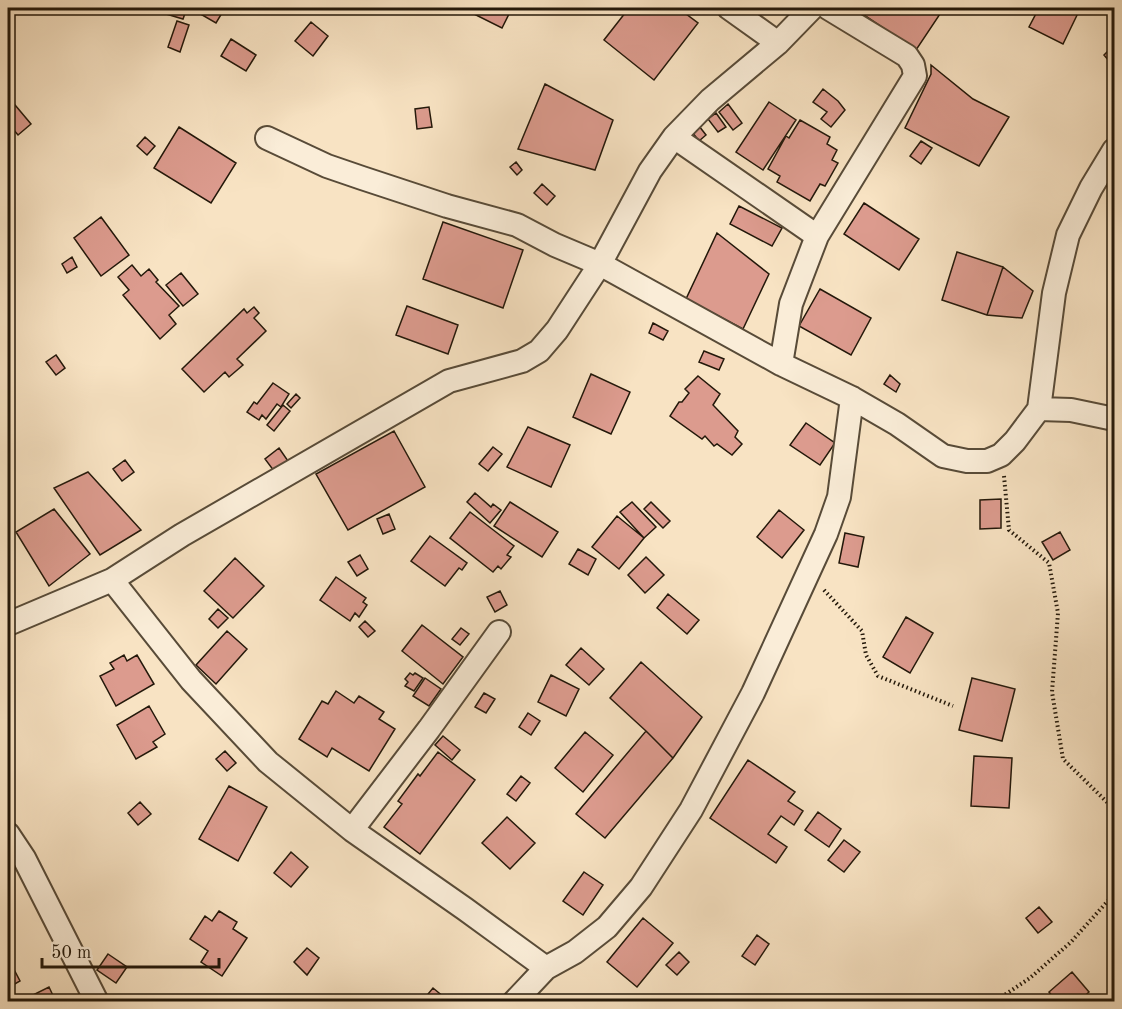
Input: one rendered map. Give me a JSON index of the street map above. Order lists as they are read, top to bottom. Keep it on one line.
{"scale_bar":"50 m"}
